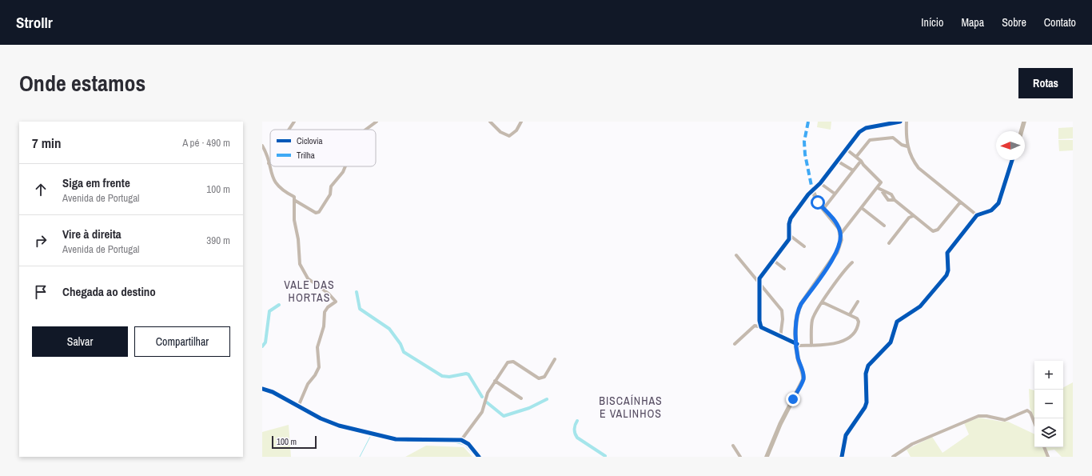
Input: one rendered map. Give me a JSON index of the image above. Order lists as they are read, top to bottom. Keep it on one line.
{"districts":["VALE DAS HORTAS","BISCAÍNHAS E VALINHOS"],"legend":["Ciclovia","Trilha"],"scale_bar":"100 m","north":"left","page":{"header":"Strollr","nav":["Início","Mapa","Sobre","Contato"],"title":"Onde estamos","buttons":["Rotas",["Salvar","Compartilhar"]],"heading":["7 min","A pé · 490 m"],"list":[["Siga em frente","Avenida de Portugal","100 m"],["Vire à direita","Avenida de Portugal","390 m"],"Chegada ao destino"],"map_buttons":["+","−"],"scale":"100 m"}}
